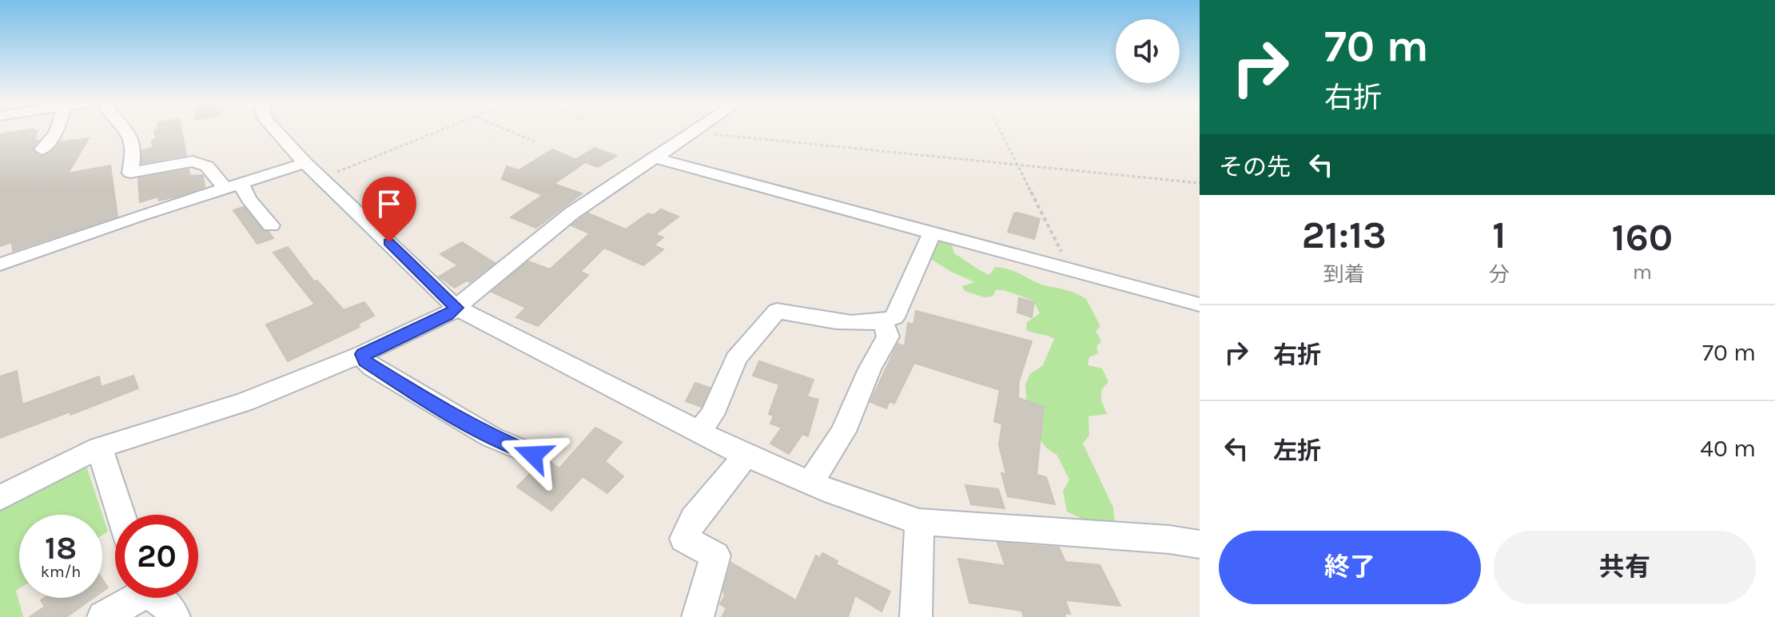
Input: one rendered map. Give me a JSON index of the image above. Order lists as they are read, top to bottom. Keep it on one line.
{"page":{"turn":["70 m","右折"],"then":"その先","eta":["21:13","到着","1","分","160","m"],"list":[{"name":"右折","value":"70 m"},{"name":"左折","value":"40 m"}],"speed":"18 km/h","limit":"20","buttons":["終了","共有"]}}
